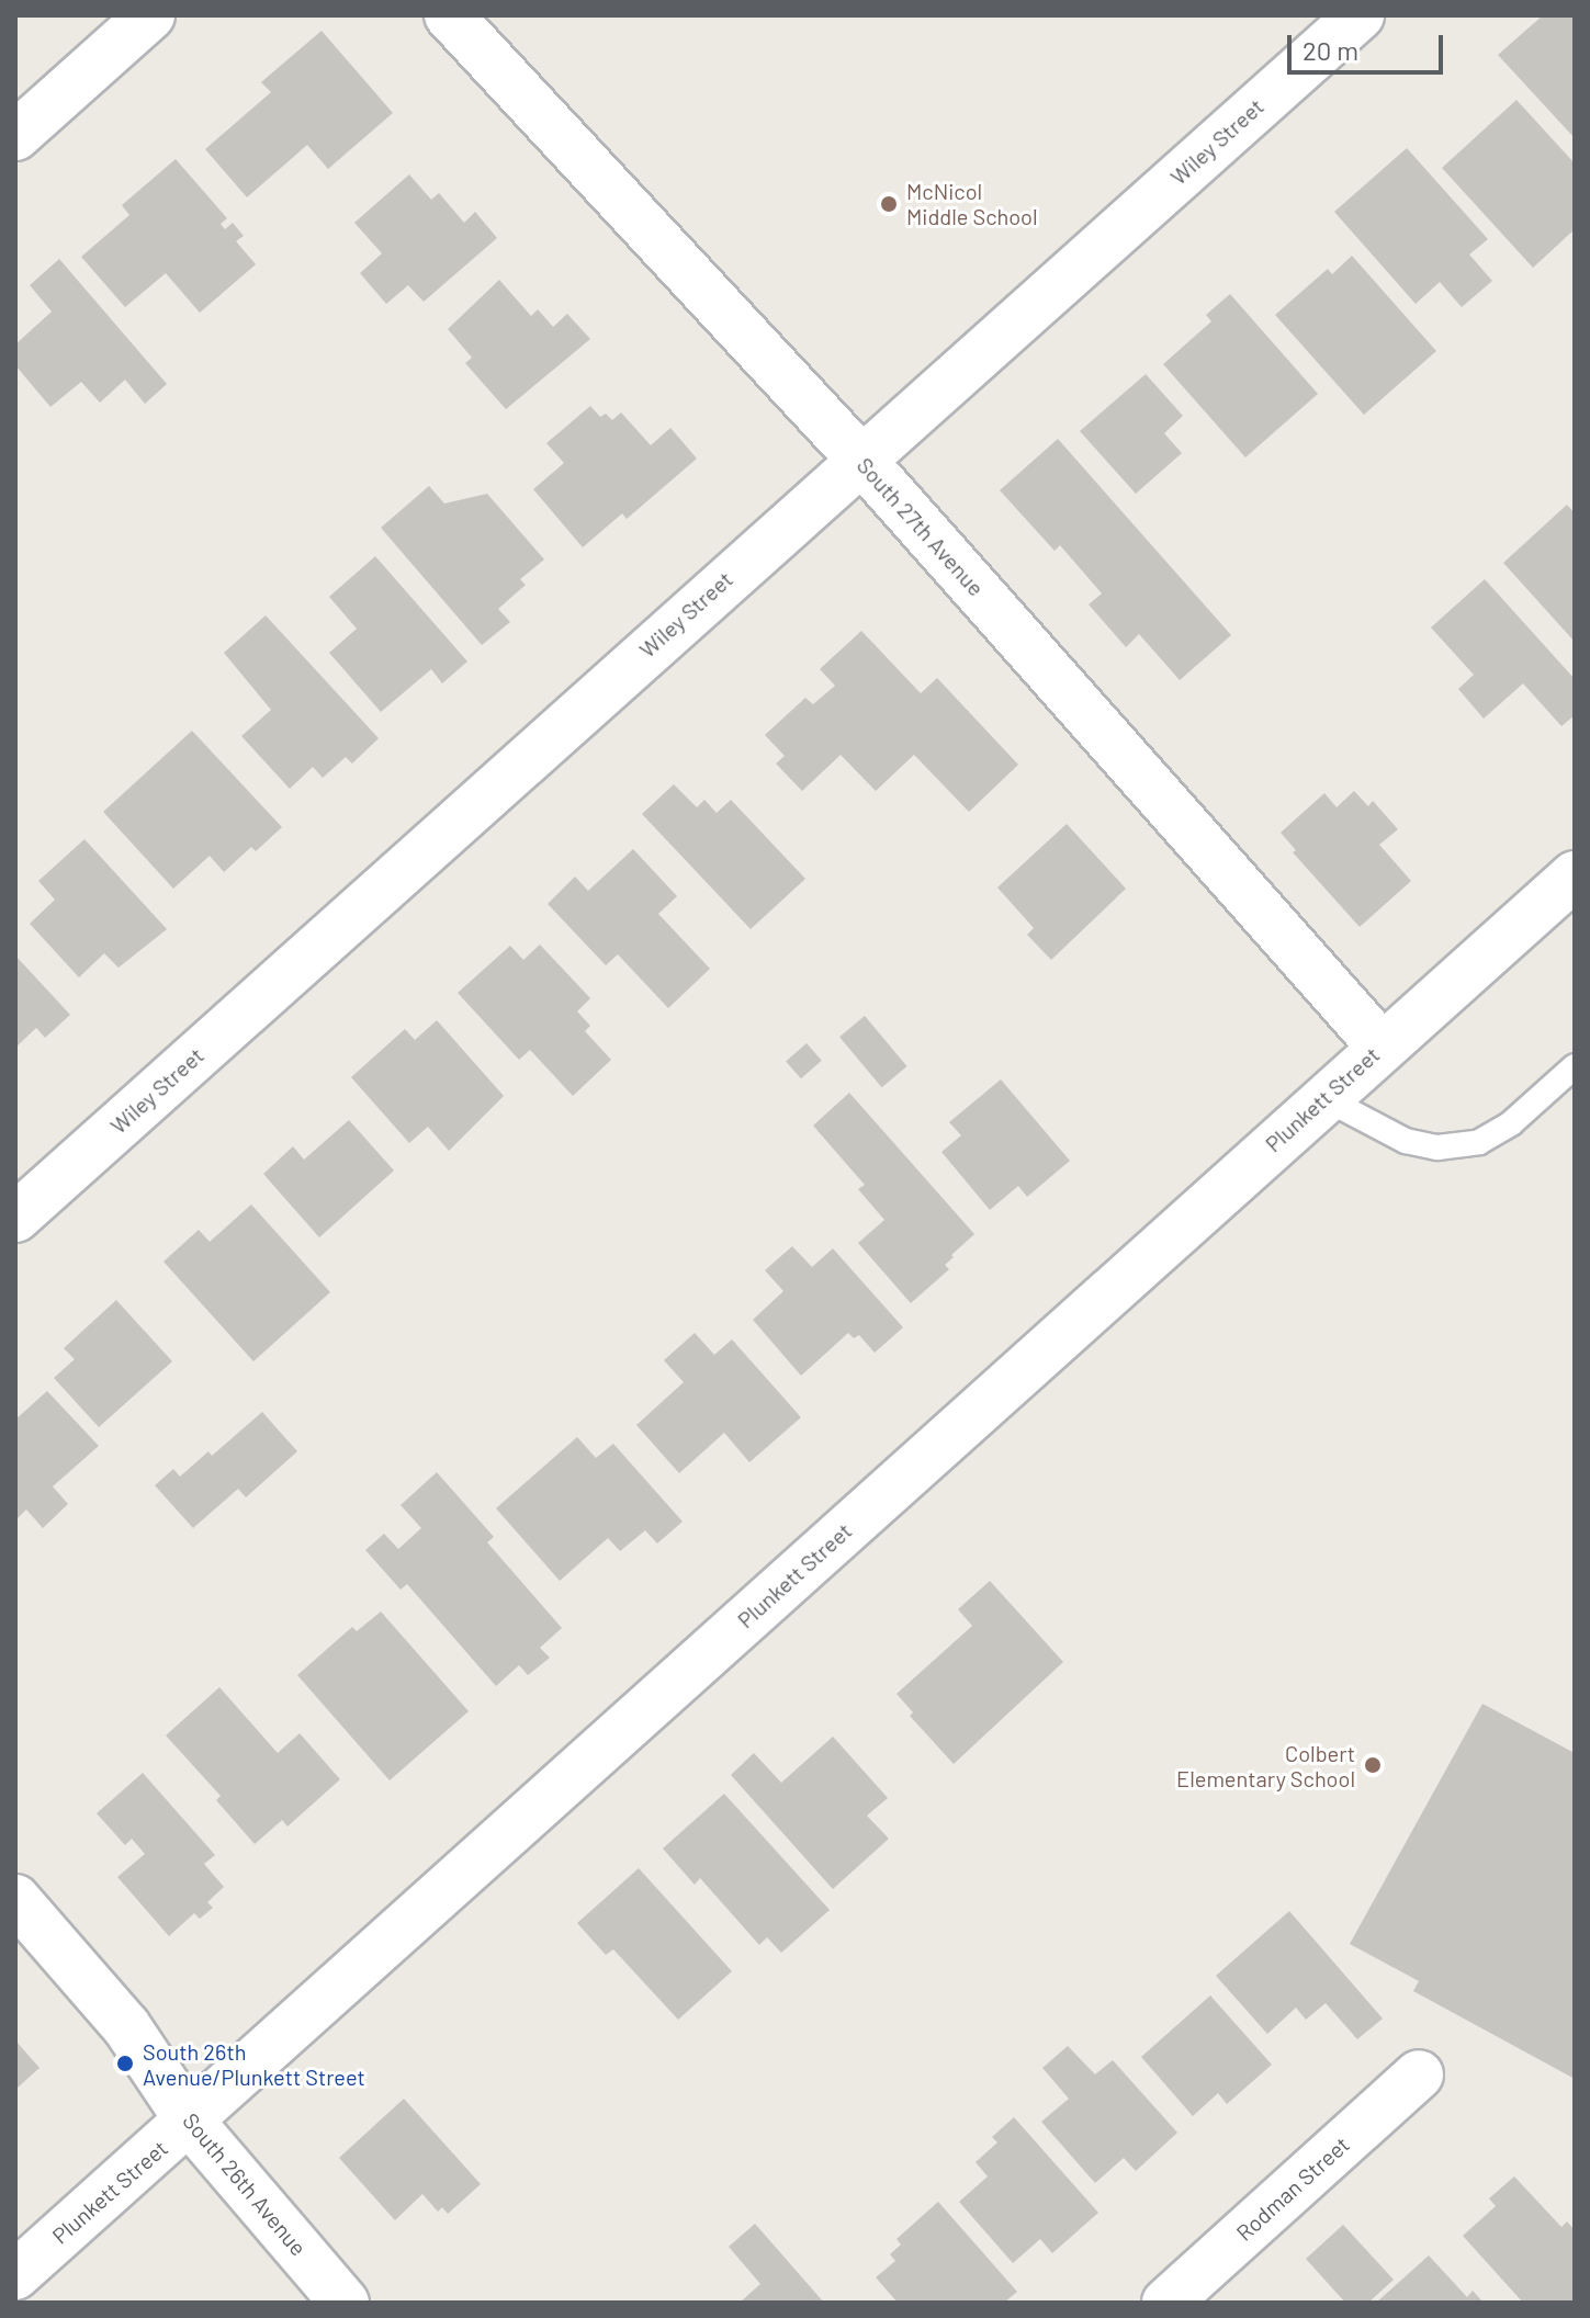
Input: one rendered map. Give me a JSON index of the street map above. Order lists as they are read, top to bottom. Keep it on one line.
{"streets":{"street":["Wiley Street","South 27th Avenue","Plunkett Street","South 26th Avenue","Rodman Street"]},"crossings":[["Wiley Street","South 27th Avenue"],["South 27th Avenue","Plunkett Street"],["Plunkett Street","South 26th Avenue"]],"places":["McNicol Middle School","Colbert Elementary School","South 26th Avenue/Plunkett Street"],"scale_bar":"20 m"}
